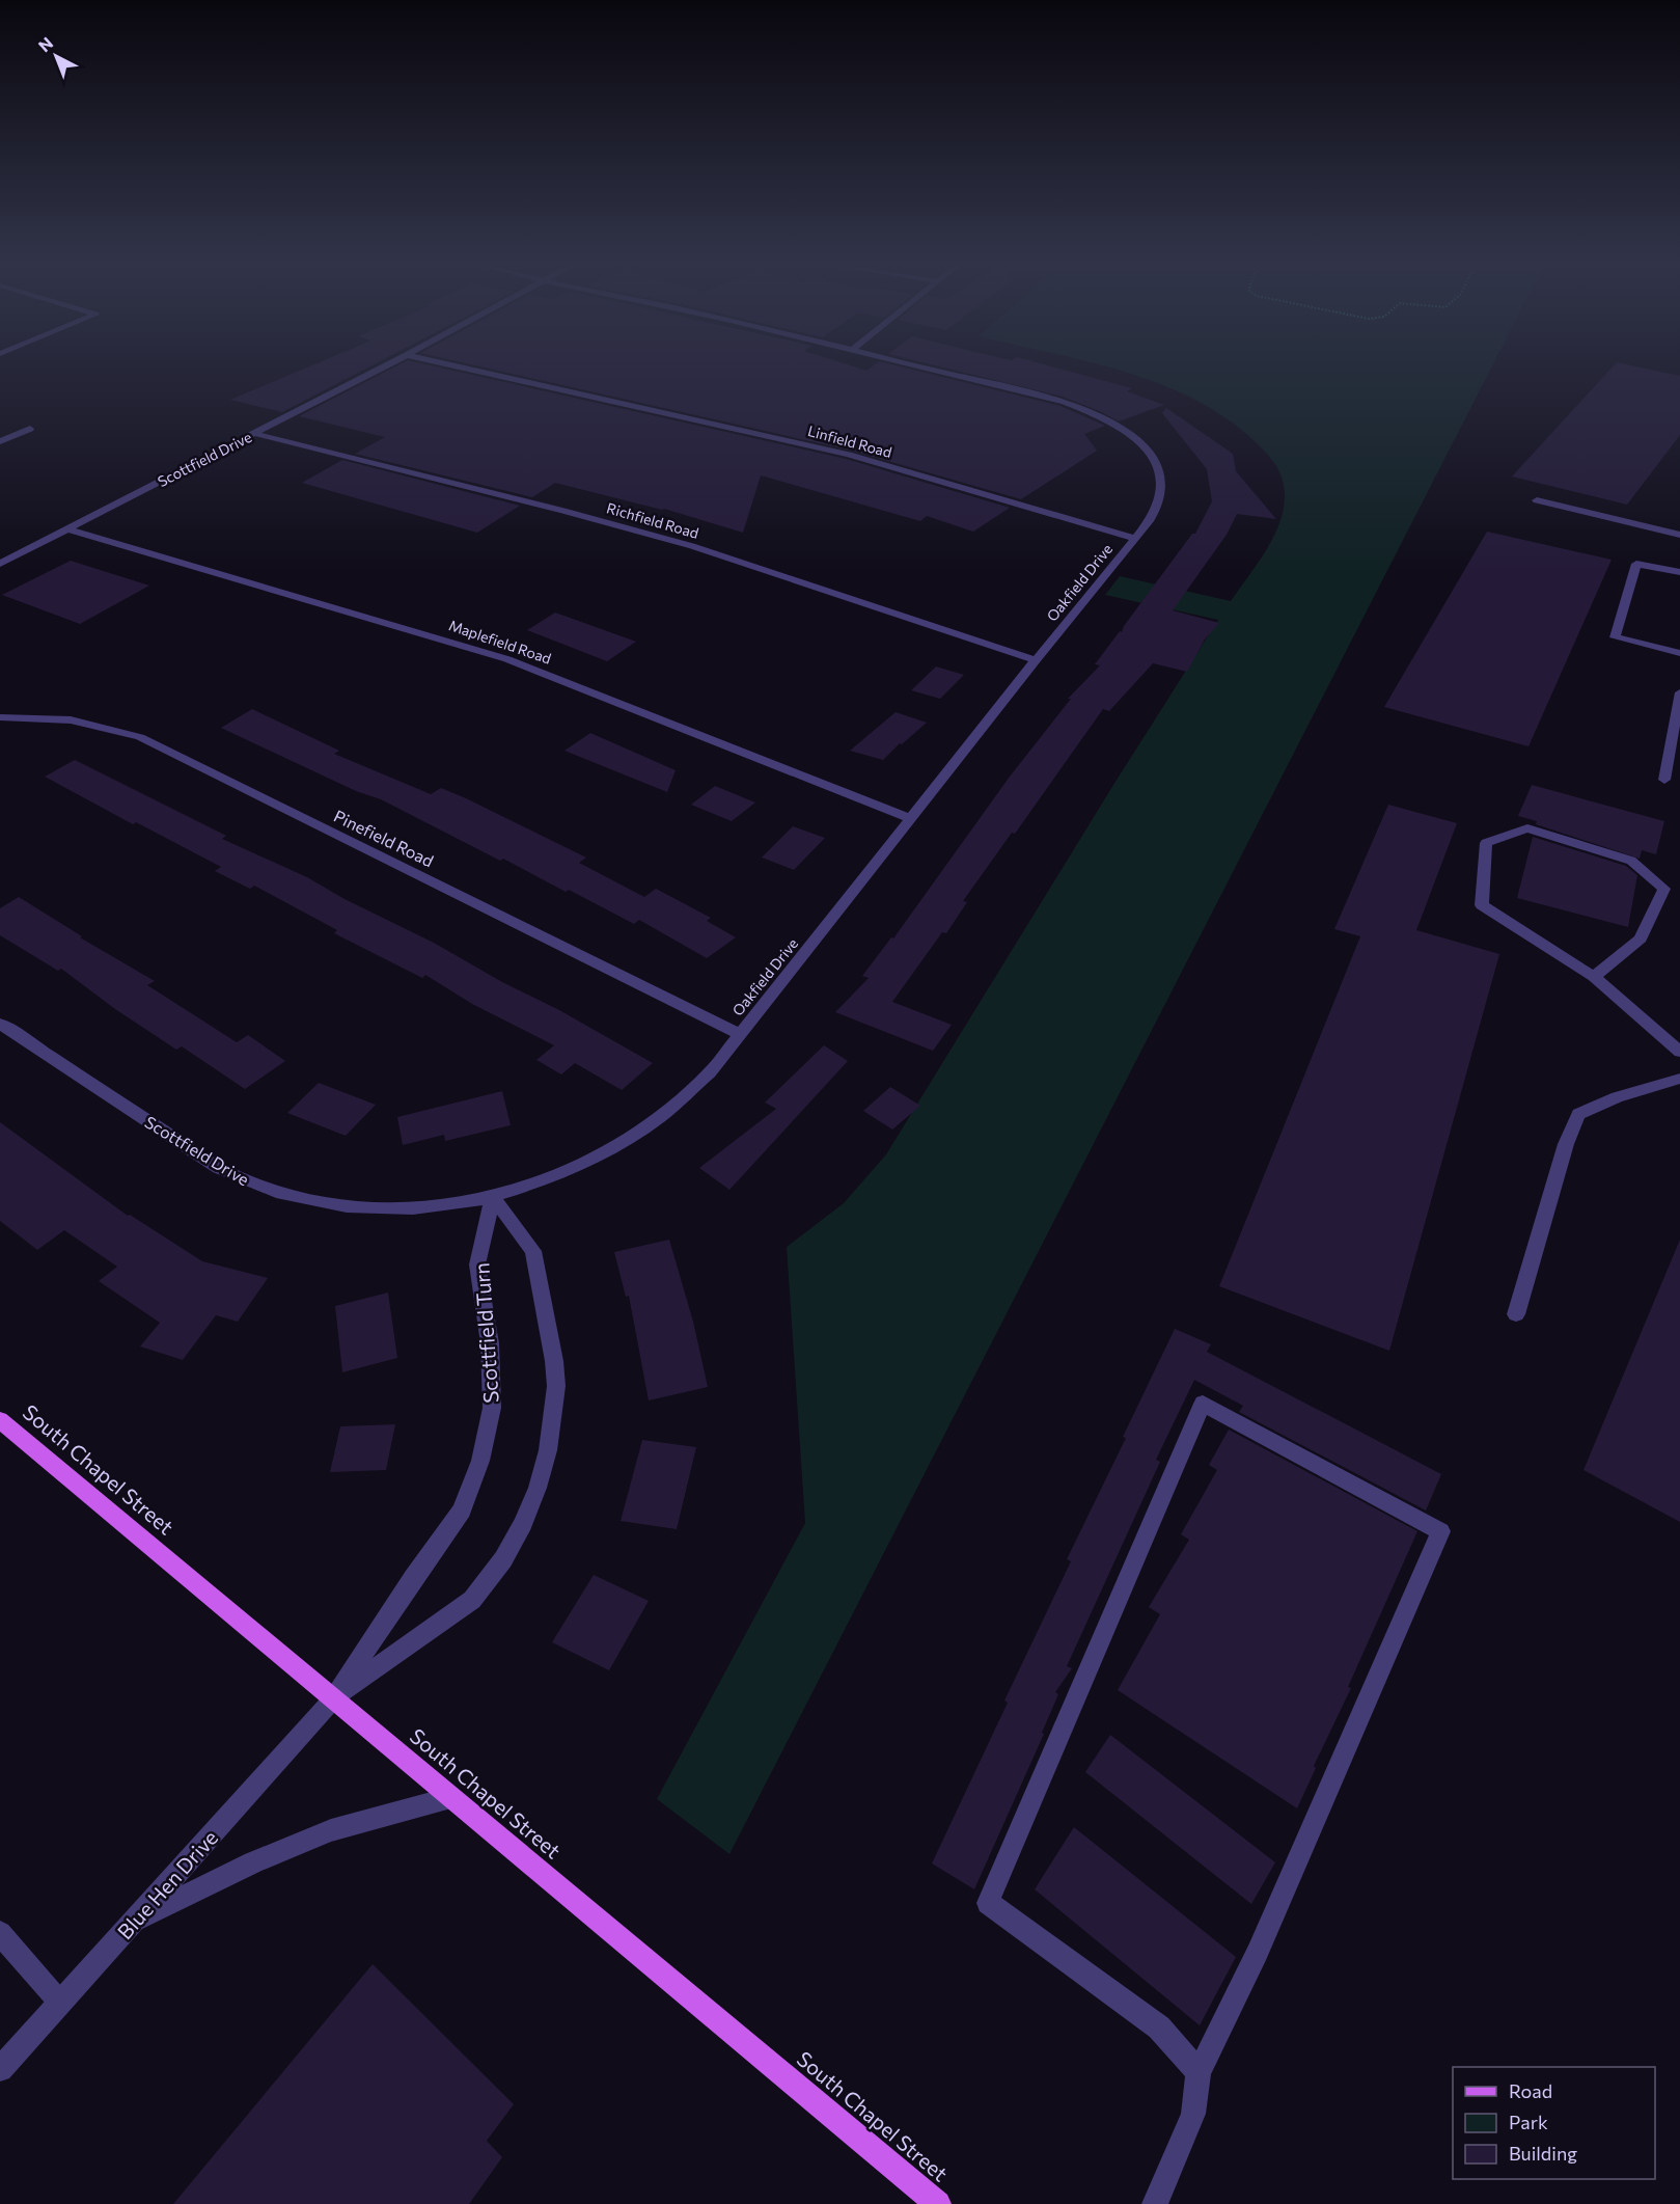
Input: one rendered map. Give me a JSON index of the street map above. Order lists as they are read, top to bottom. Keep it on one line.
{"streets":{"main road":["South Chapel Street"],"street":["Linfield Road","Scottfield Drive","Richfield Road","Oakfield Drive","Maplefield Road","Pinefield Road","Scottfield Turn","Blue Hen Drive"]},"crossings":[["Linfield Road","Oakfield Drive"],["Scottfield Drive","Richfield Road"],["Scottfield Drive","Oakfield Drive"],["Scottfield Drive","Maplefield Road"],["Scottfield Drive","Scottfield Turn"],["Richfield Road","Oakfield Drive"],["Oakfield Drive","Maplefield Road"],["Oakfield Drive","Pinefield Road"],["Oakfield Drive","Scottfield Turn"],["Scottfield Turn","South Chapel Street"],["Scottfield Turn","Blue Hen Drive"],["South Chapel Street","Blue Hen Drive"]],"legend":["Road","Park","Building"],"north":"top left"}
